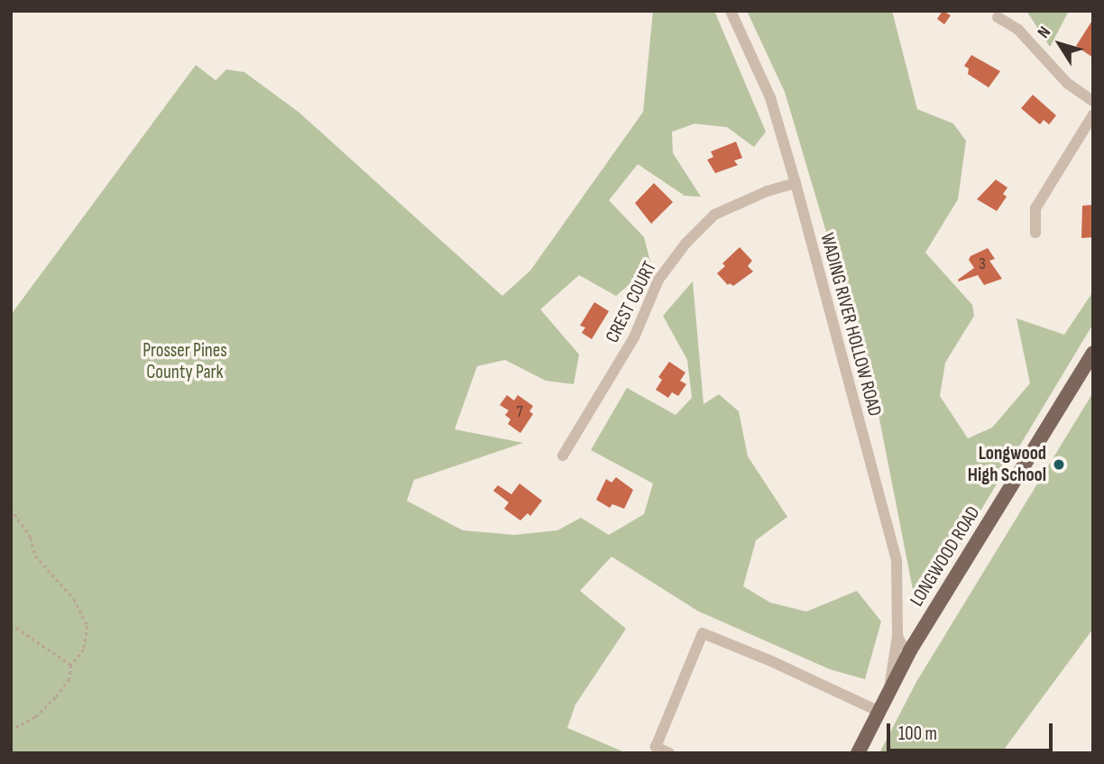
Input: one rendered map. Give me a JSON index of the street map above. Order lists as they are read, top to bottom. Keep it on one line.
{"streets":{"main road":["LONGWOOD ROAD"],"street":["CREST COURT","WADING RIVER HOLLOW ROAD"]},"crossings":[["CREST COURT","WADING RIVER HOLLOW ROAD"],["WADING RIVER HOLLOW ROAD","LONGWOOD ROAD"]],"parks":["Prosser Pines County Park"],"places":["Longwood High School"],"house_numbers":["3","7"],"scale_bar":"100 m","north":"top left"}
